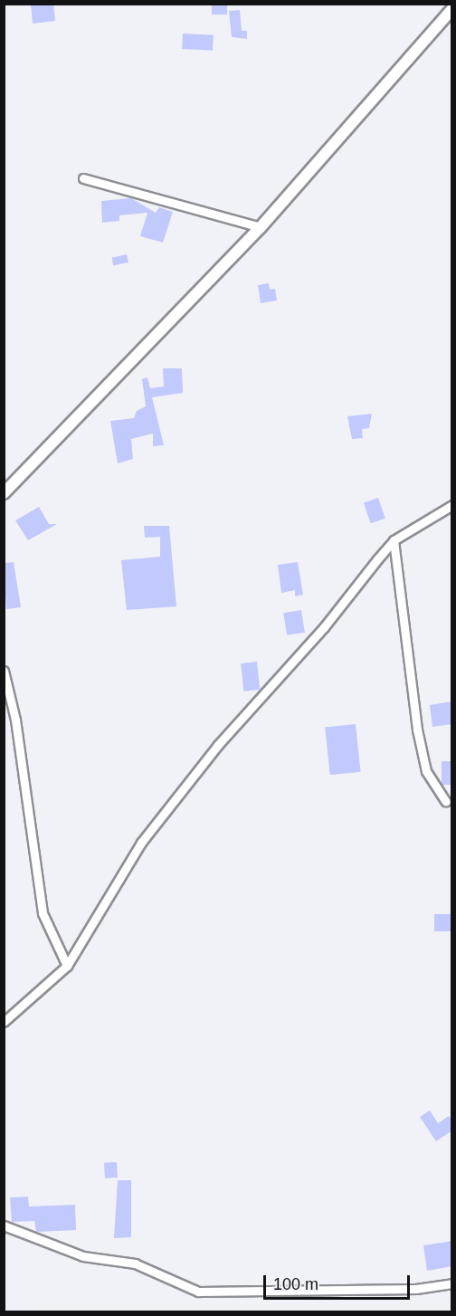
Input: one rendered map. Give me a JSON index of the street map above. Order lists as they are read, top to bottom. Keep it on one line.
{"scale_bar":"100 m"}
